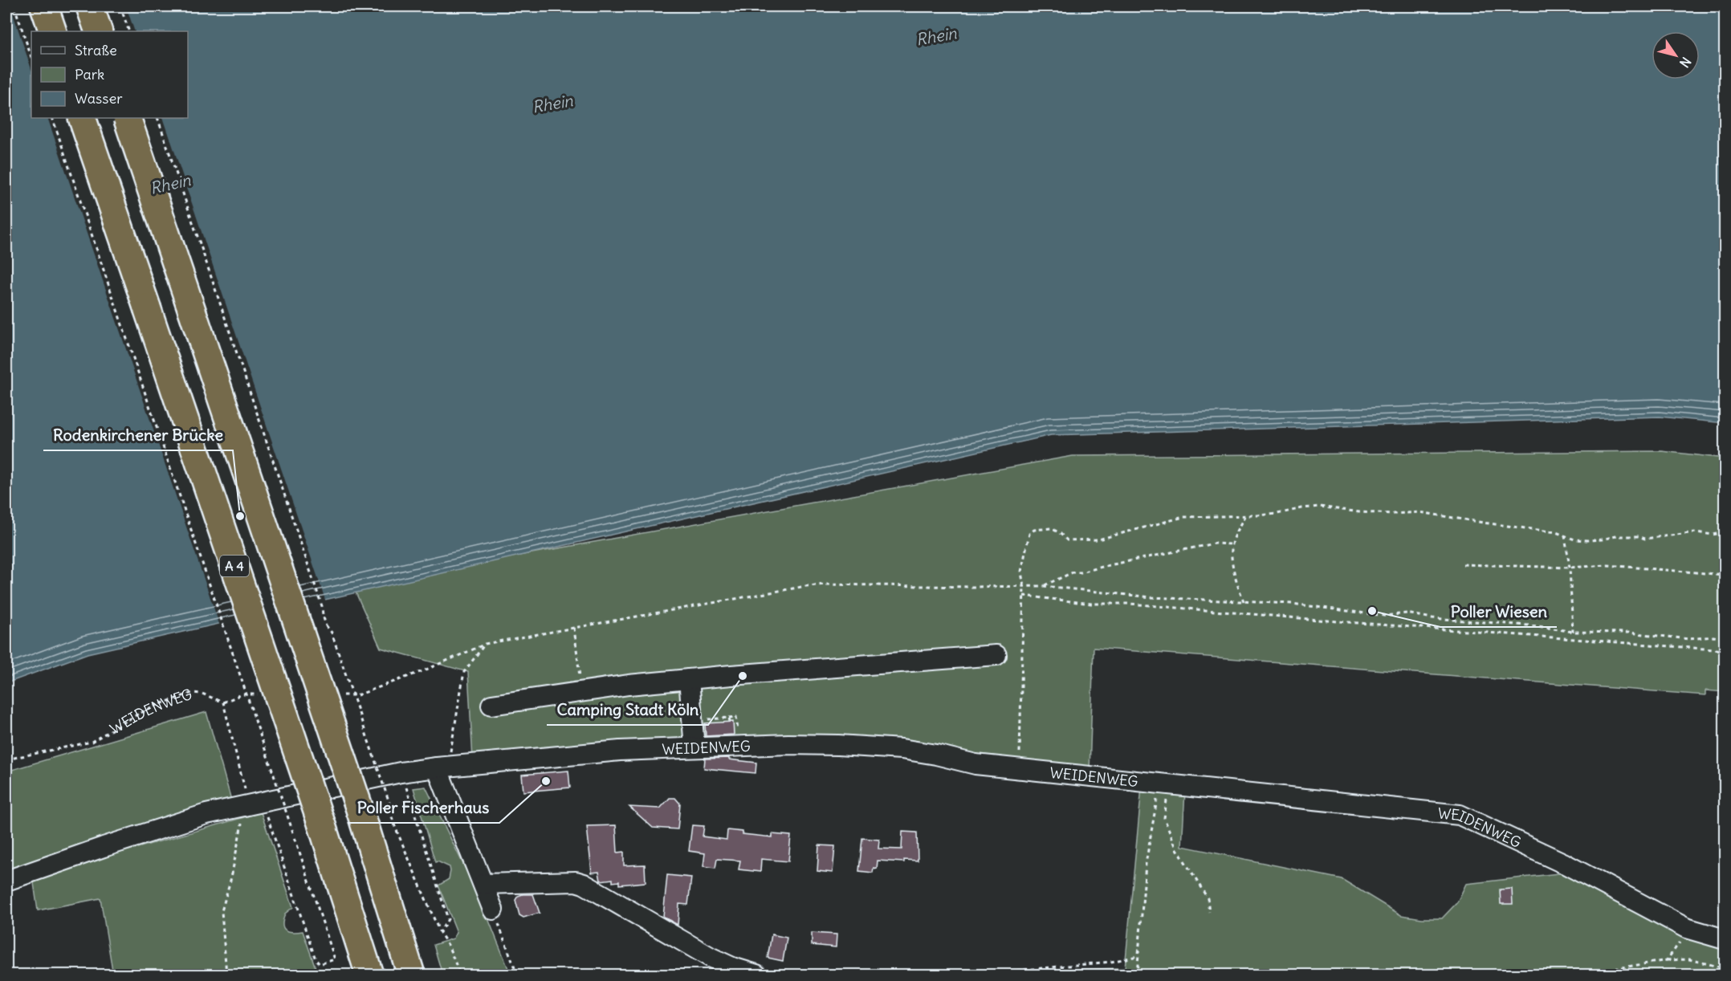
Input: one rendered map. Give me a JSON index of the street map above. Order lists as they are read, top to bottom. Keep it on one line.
{"streets":{"highway":["A 4"],"street":["WEIDENWEG"]},"water":["Rhein"],"places":["Rodenkirchener Brücke","Poller Wiesen","Camping Stadt Köln","Poller Fischerhaus"],"legend":["Straße","Park","Wasser"],"north":"bottom right"}
